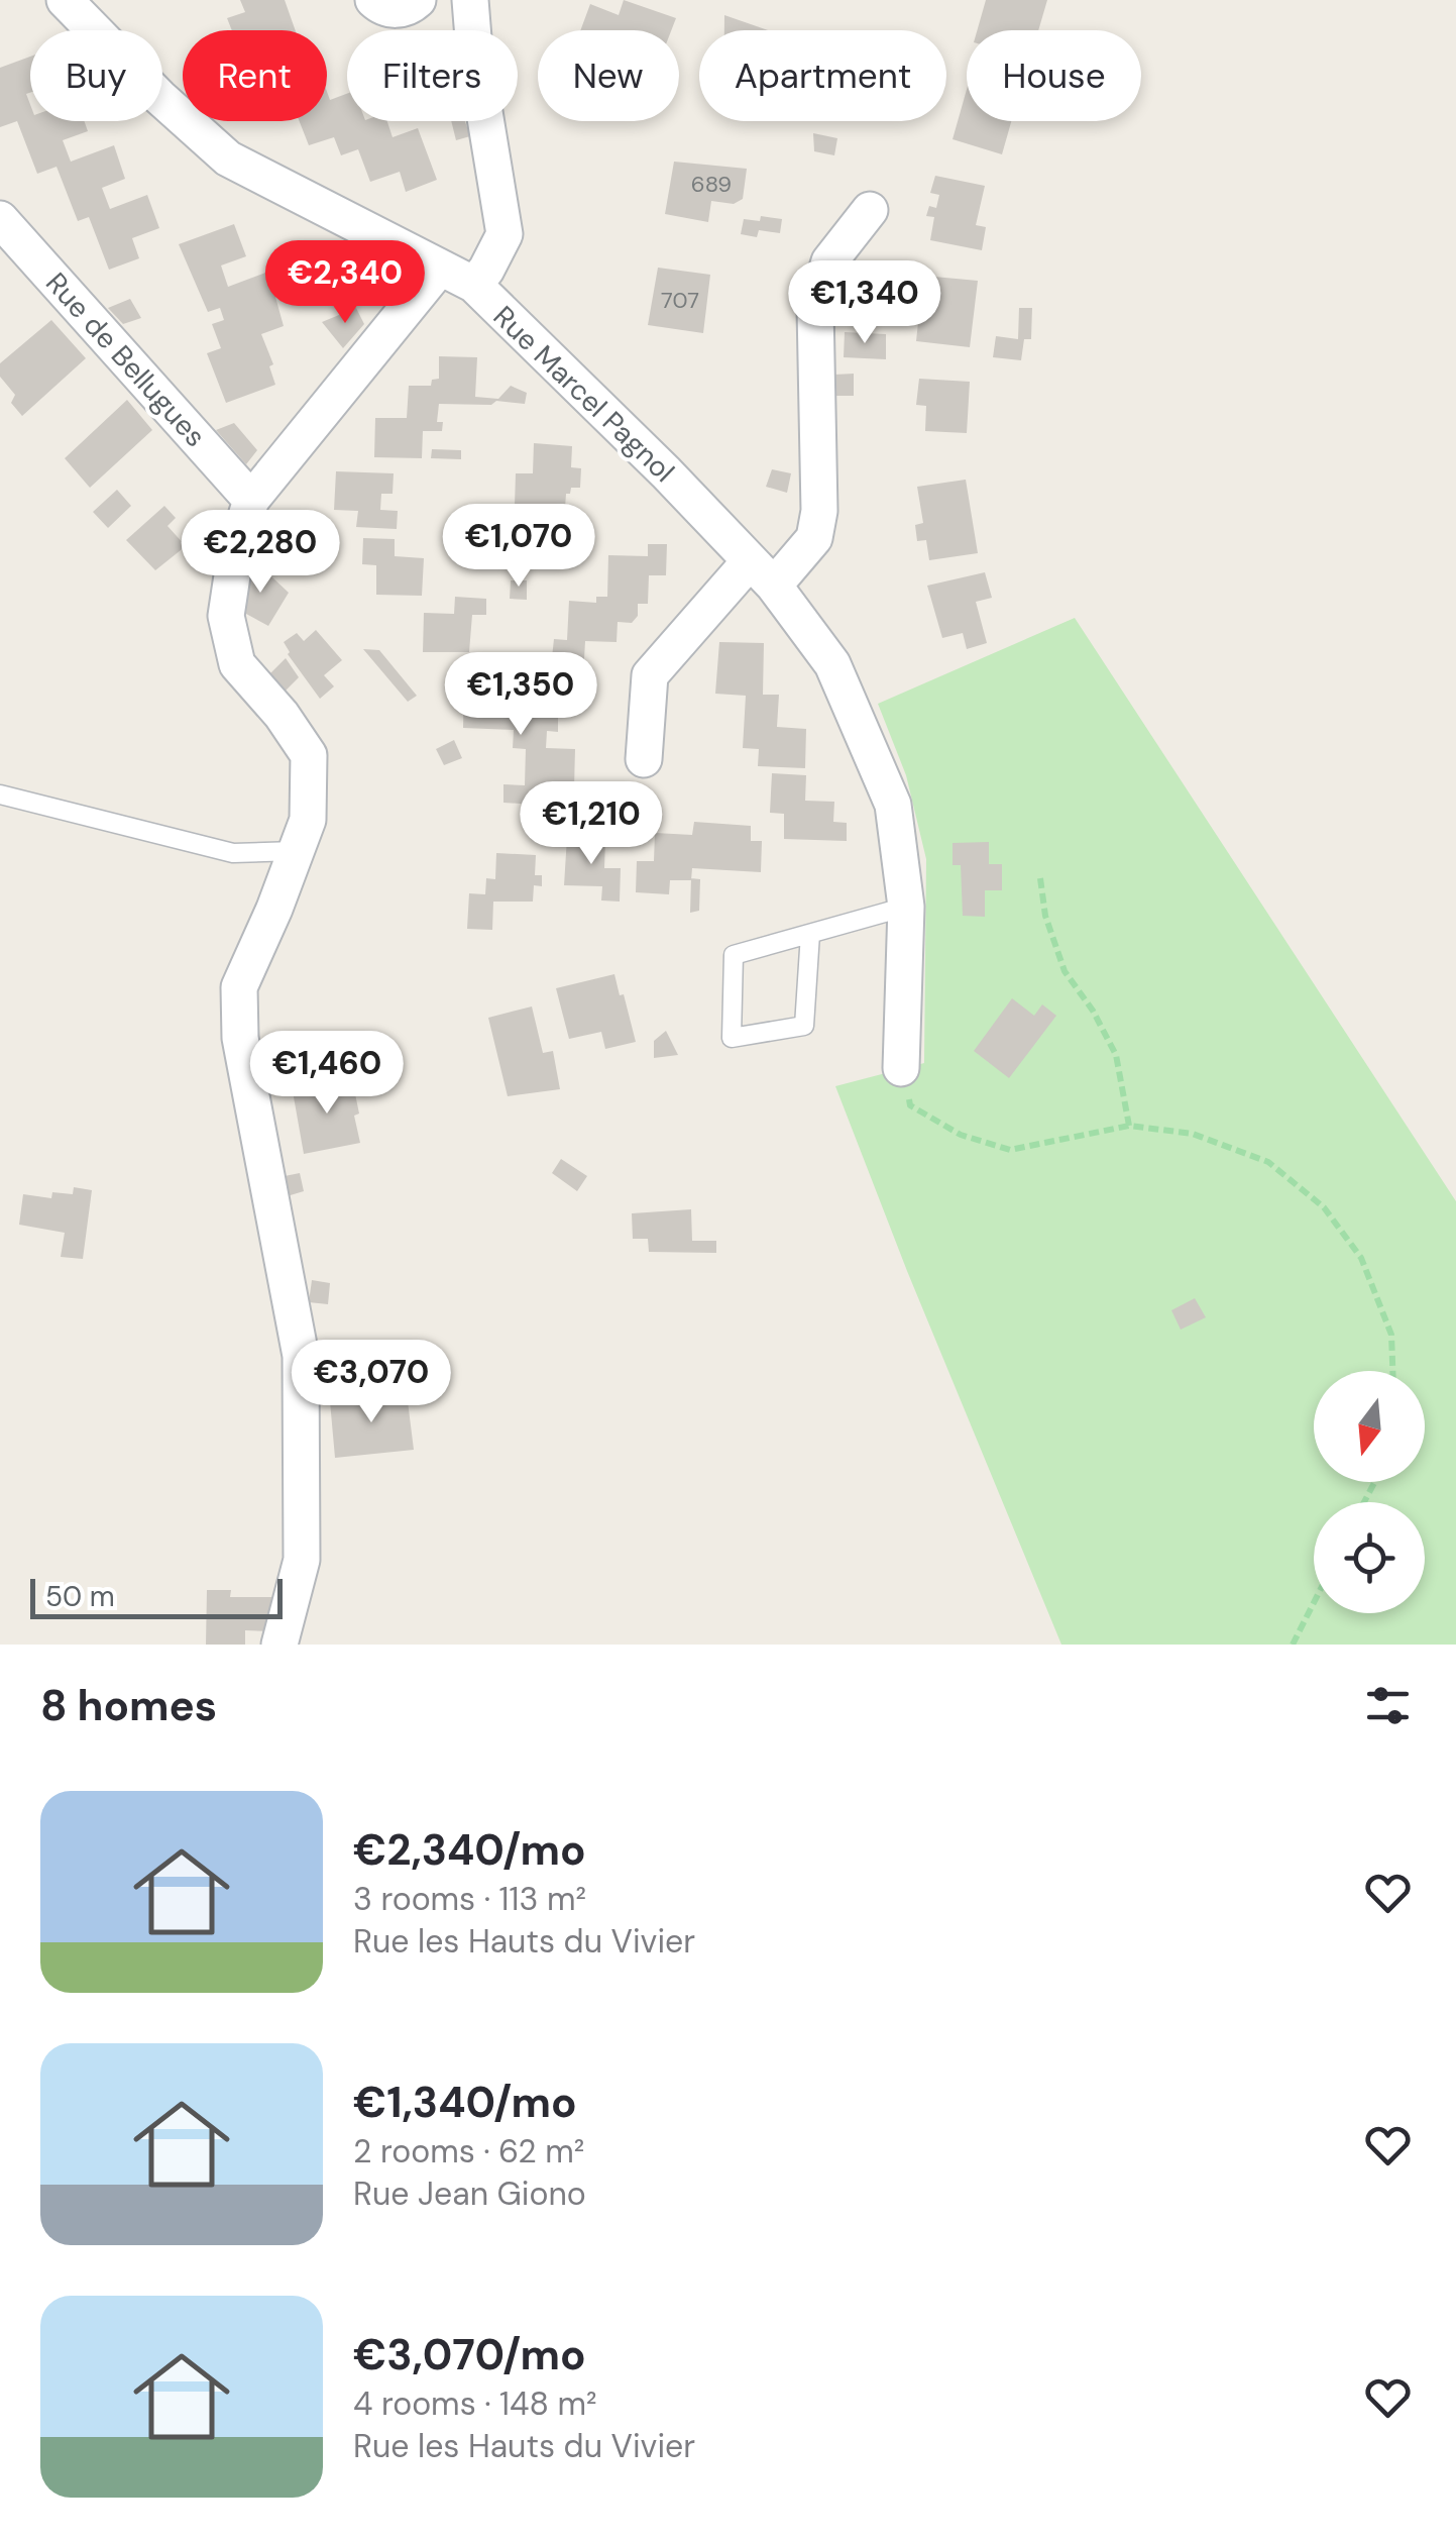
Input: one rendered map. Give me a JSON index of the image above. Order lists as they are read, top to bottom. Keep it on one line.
{"streets":{"street":["Rue de Bellugues","Rue Marcel Pagnol"]},"house_numbers":["689","707"],"scale_bar":"50 m","north":"bottom","page":{"chip":["Buy","Rent","Filters","New","Apartment","House"],"price":["€2,340","€1,340","€1,070","€2,280","€1,350","€1,210","€1,460","€3,070"],"scale":"50 m","heading":"8 homes","list":[{"name":"€2,340/mo","note":"3 rooms · 113 m² · Rue les Hauts du Vivier"},{"name":"€1,340/mo","note":"2 rooms · 62 m² · Rue Jean Giono"},{"name":"€3,070/mo","note":"4 rooms · 148 m² · Rue les Hauts du Vivier"}]}}
